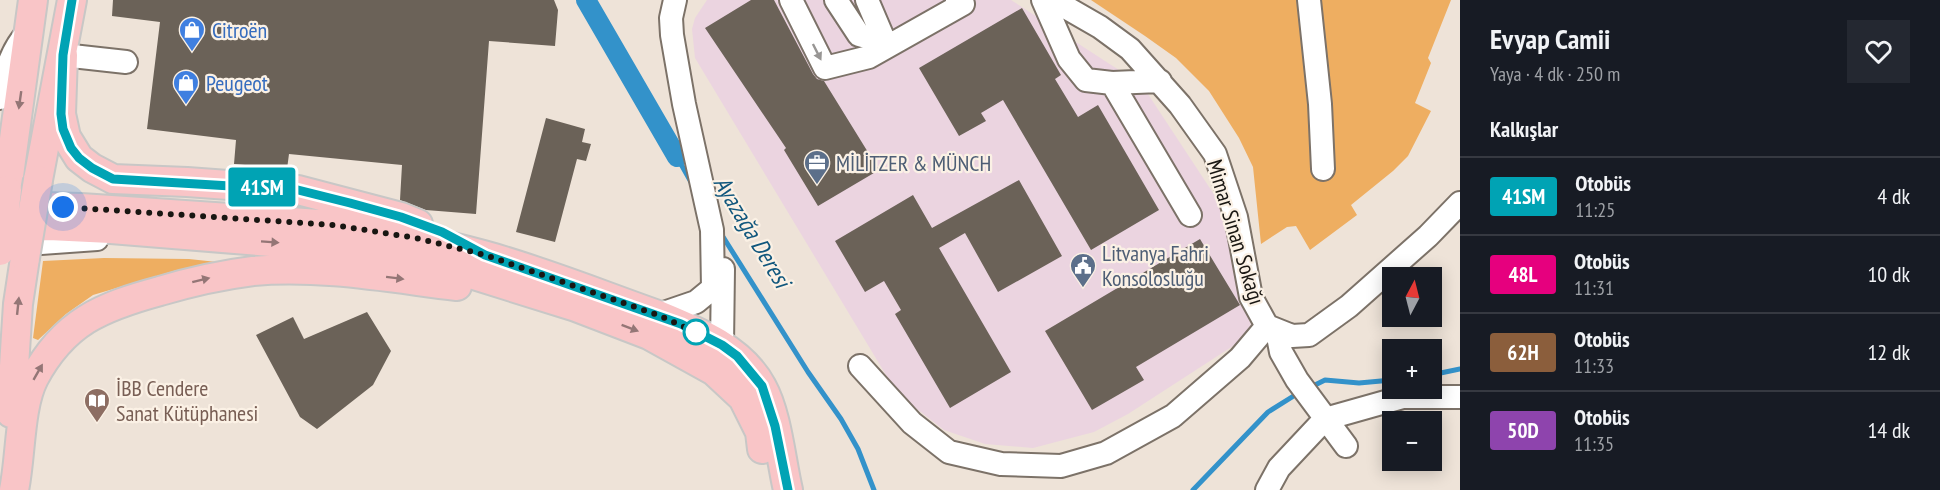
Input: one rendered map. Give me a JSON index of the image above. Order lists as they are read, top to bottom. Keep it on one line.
{"streets":{"street":["Mimar Sinan Sokağı"]},"water":["Ayazağa Deresi"],"places":{"shop":["Citroën","Peugeot"],"office":["MİLİTZER & MÜNCH"],"public building":["Litvanya Fahri Konsolosluğu"],"library":["İBB Cendere Sanat Kütüphanesi"]},"lines":["bus line 41SM"],"north":"top","page":{"on_map":"41SM","heading":[["Evyap Camii","Yaya · 4 dk · 250 m"],"Kalkışlar"],"list":[{"mark":"41SM","name":"Otobüs","note":"11:25","value":"4 dk"},{"mark":"48L","name":"Otobüs","note":"11:31","value":"10 dk"},{"mark":"62H","name":"Otobüs","note":"11:33","value":"12 dk"},{"mark":"50D","name":"Otobüs","note":"11:35","value":"14 dk"}],"map_buttons":["+","−"]}}
